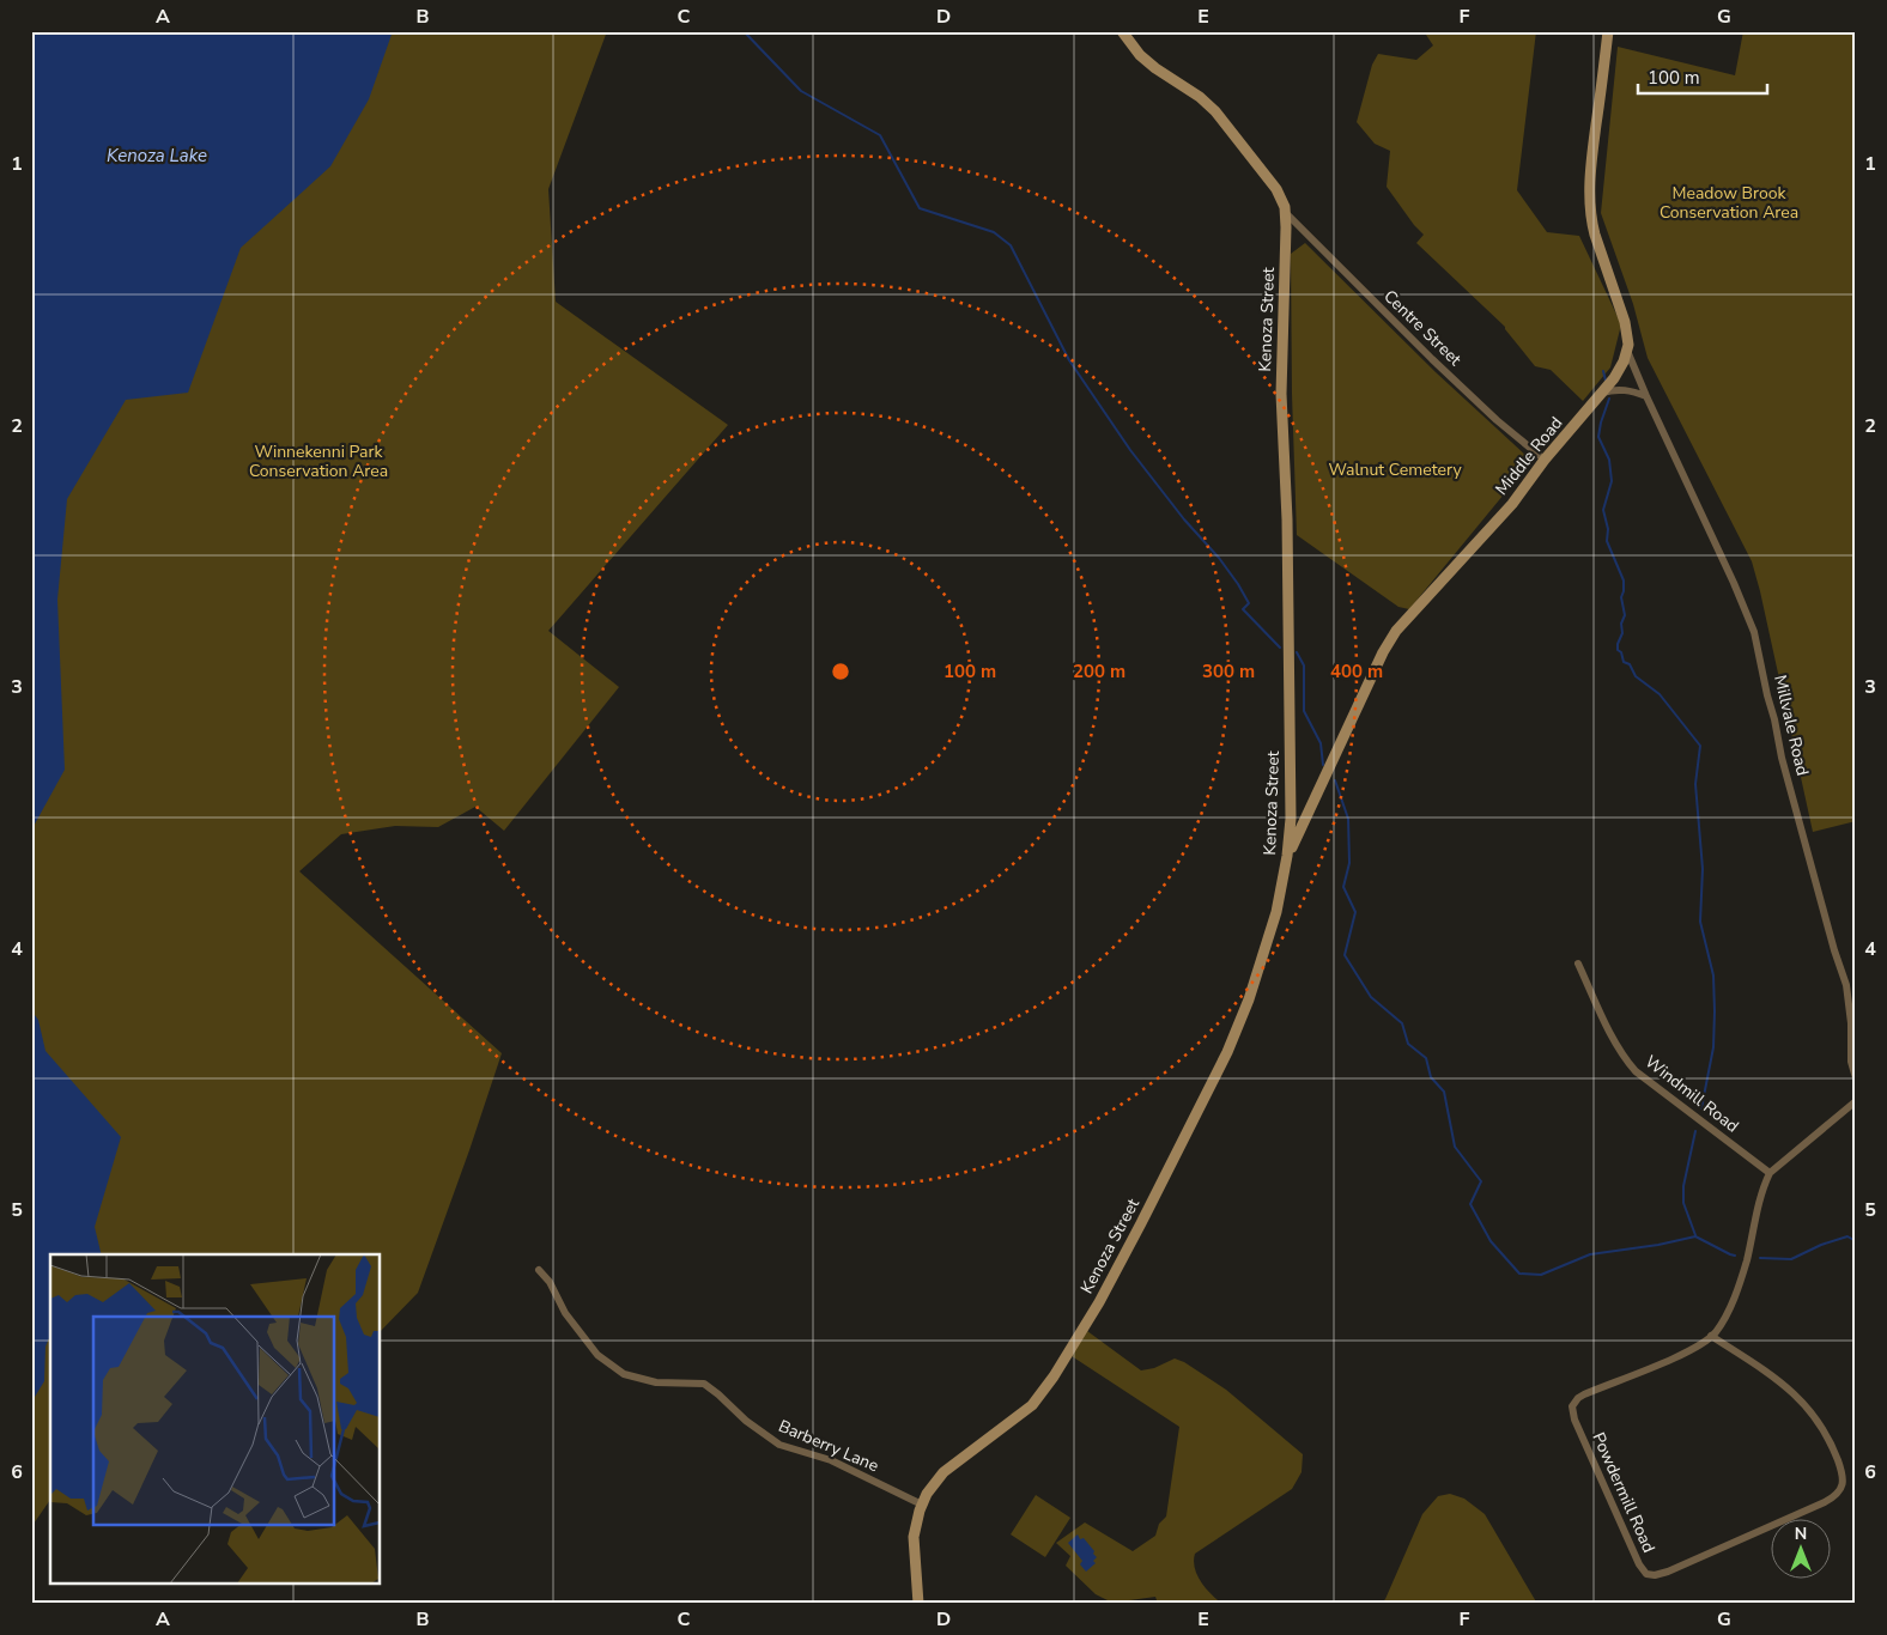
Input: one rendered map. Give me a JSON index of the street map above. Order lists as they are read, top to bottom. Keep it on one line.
{"streets":{"street":["Kenoza Street","Centre Street","Middle Road","Millvale Road","Windmill Road","Barberry Lane","Powdermill Road"]},"crossings":[["Kenoza Street","Centre Street"],["Kenoza Street","Middle Road"],["Kenoza Street","Barberry Lane"],["Centre Street","Middle Road"],["Middle Road","Millvale Road"],["Windmill Road","Powdermill Road"]],"water":["Kenoza Lake"],"parks":["Meadow Brook Conservation Area","Winnekenni Park Conservation Area","Walnut Cemetery"],"scale_bar":"100 m","north":"top","grid":{"columns":["A","B","C","D","E","F","G"],"rows":["1","2","3","4","5","6"]},"rings":["100 m","200 m","300 m","400 m"]}
